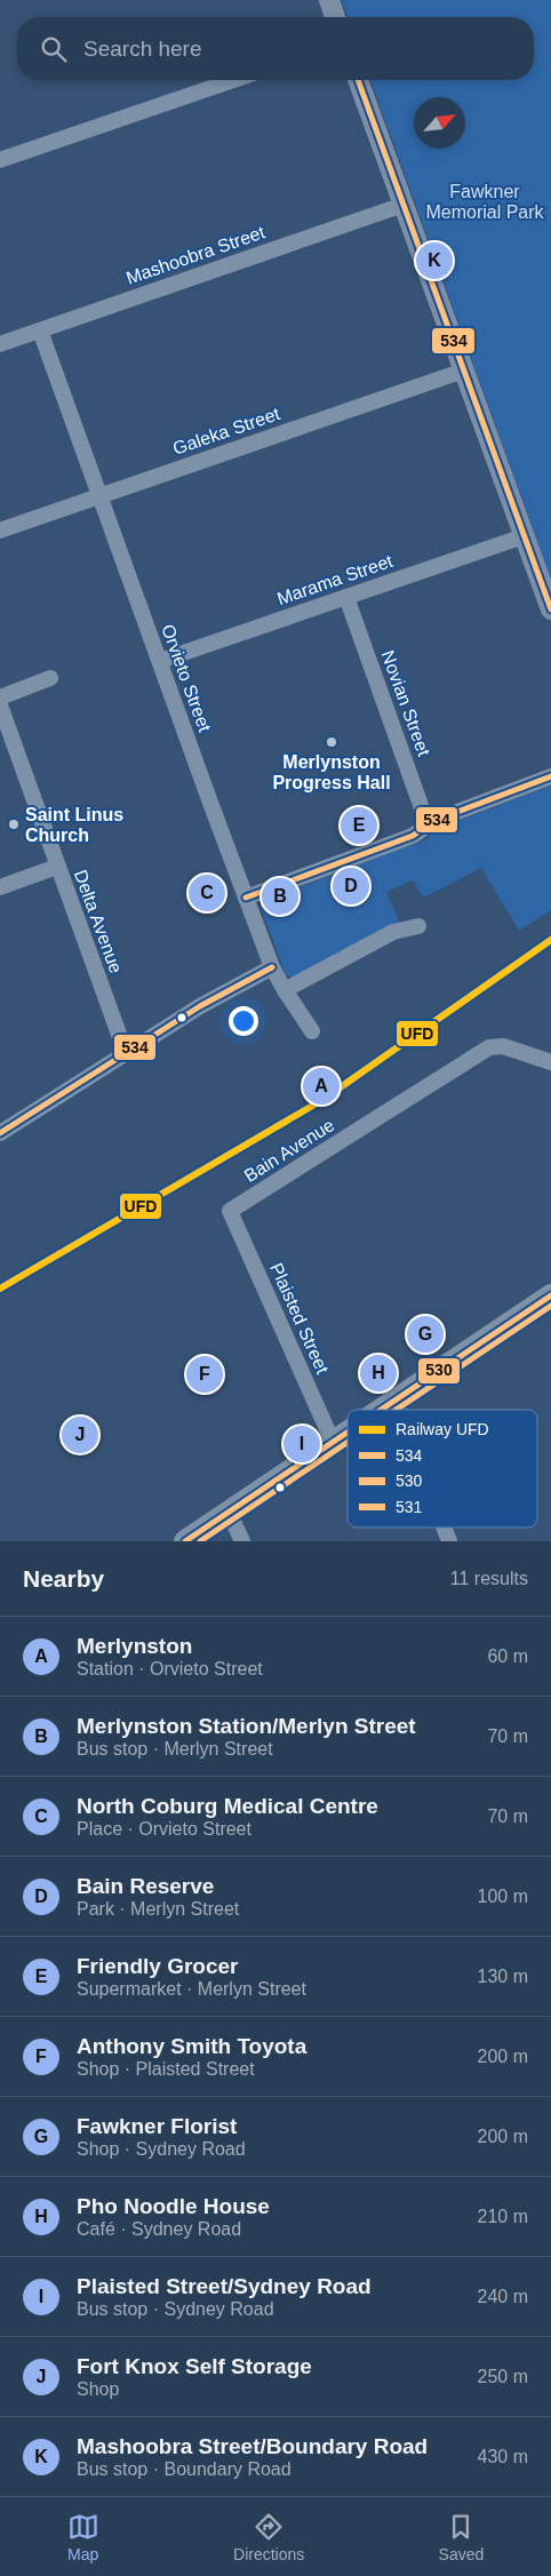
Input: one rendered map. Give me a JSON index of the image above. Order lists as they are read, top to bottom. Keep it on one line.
{"streets":{"street":["Mashoobra Street","Galeka Street","Marama Street","Orvieto Street","Novian Street","Delta Avenue","Bain Avenue","Plaisted Street"]},"crossings":[["Mashoobra Street","Orvieto Street"],["Galeka Street","Orvieto Street"],["Marama Street","Orvieto Street"],["Marama Street","Novian Street"],["Bain Avenue","Plaisted Street"]],"parks":["Fawkner Memorial Park"],"places":["Merlynston Progress Hall","Saint Linus Church"],"lines":["transit line 534","rail line UFD","transit line 530","transit line 531"],"legend":["Railway UFD","534","530","531"],"north":"top right","page":{"search":"Search here","pins":["K","E","D","C","B","A","G","H","F","J","I"],"heading":["Nearby","11 results"],"list":[{"mark":"A","name":"Merlynston","note":"Station · Orvieto Street","value":"60 m"},{"mark":"B","name":"Merlynston Station/Merlyn Street","note":"Bus stop · Merlyn Street","value":"70 m"},{"mark":"C","name":"North Coburg Medical Centre","note":"Place · Orvieto Street","value":"70 m"},{"mark":"D","name":"Bain Reserve","note":"Park · Merlyn Street","value":"100 m"},{"mark":"E","name":"Friendly Grocer","note":"Supermarket · Merlyn Street","value":"130 m"},{"mark":"F","name":"Anthony Smith Toyota","note":"Shop · Plaisted Street","value":"200 m"},{"mark":"G","name":"Fawkner Florist","note":"Shop · Sydney Road","value":"200 m"},{"mark":"H","name":"Pho Noodle House","note":"Café · Sydney Road","value":"210 m"},{"mark":"I","name":"Plaisted Street/Sydney Road","note":"Bus stop · Sydney Road","value":"240 m"},{"mark":"J","name":"Fort Knox Self Storage","note":"Shop","value":"250 m"},{"mark":"K","name":"Mashoobra Street/Boundary Road","note":"Bus stop · Boundary Road","value":"430 m"}],"nav":["Map","Directions","Saved"]}}
